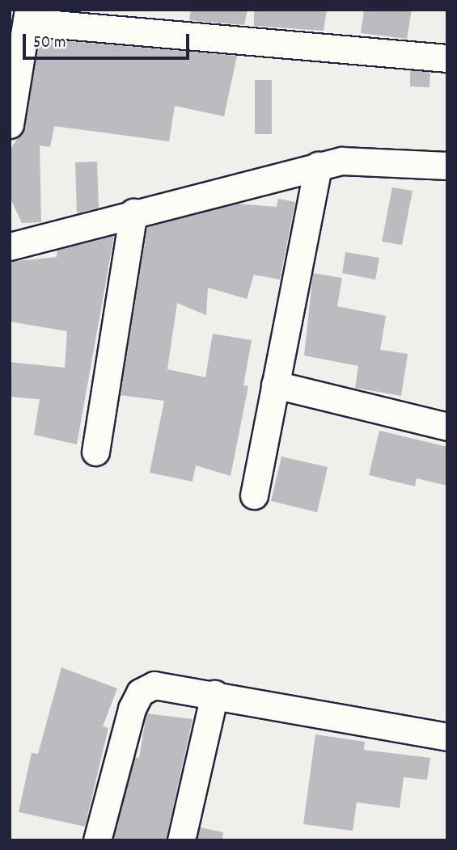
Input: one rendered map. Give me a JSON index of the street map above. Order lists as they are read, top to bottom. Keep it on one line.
{"scale_bar":"50 m"}
